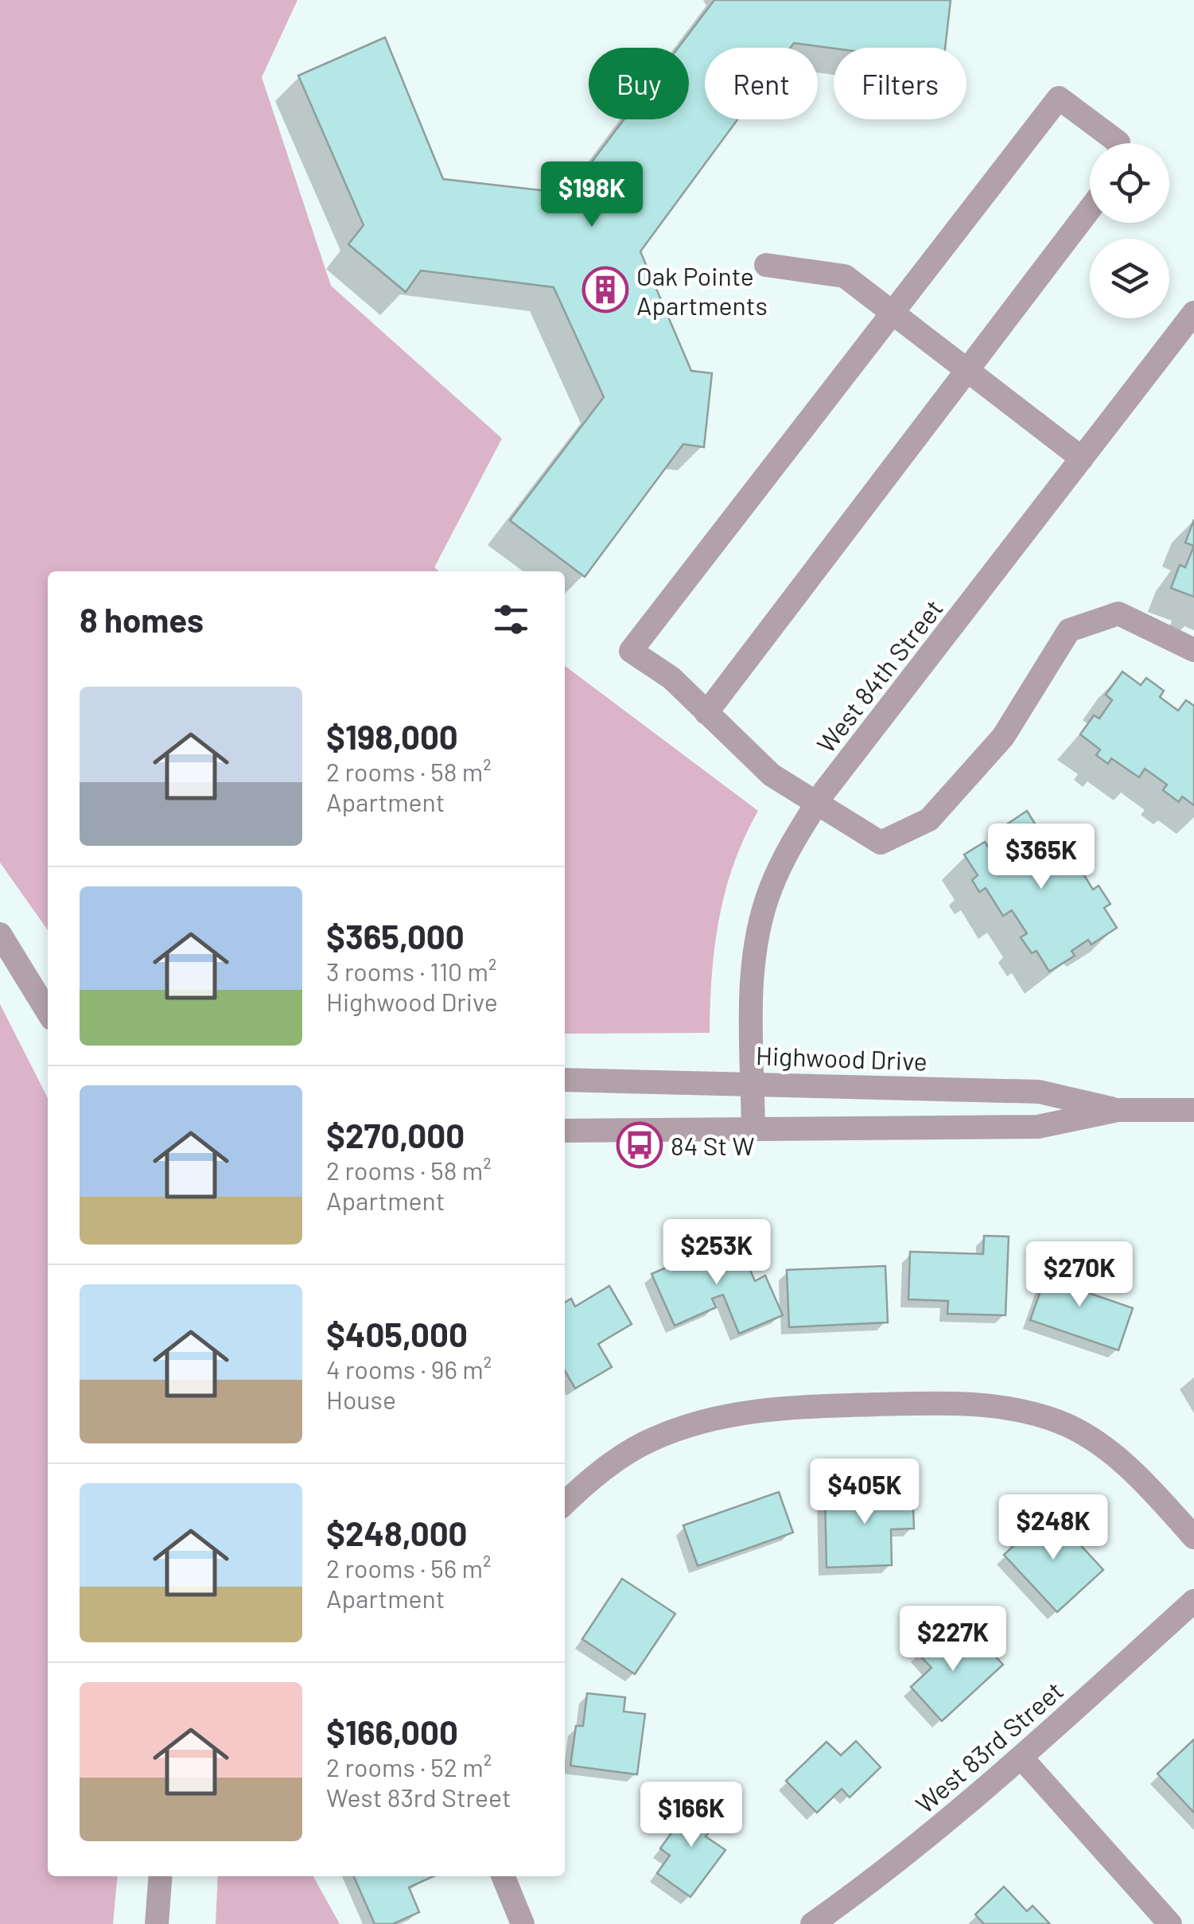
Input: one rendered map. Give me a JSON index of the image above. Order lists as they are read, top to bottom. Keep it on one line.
{"streets":{"street":["West 84th Street","Highwood Drive","West 83rd Street"]},"crossings":[["West 84th Street","Highwood Drive"]],"places":{"building":["Oak Pointe Apartments"],"bus stop":["84 St W"]},"page":{"chip":["Buy","Rent","Filters"],"price":["$198K","$365K","$253K","$270K","$405K","$248K","$227K","$166K"],"heading":"8 homes","list":[{"name":"$198,000","note":"2 rooms · 58 m² · Apartment"},{"name":"$365,000","note":"3 rooms · 110 m² · Highwood Drive"},{"name":"$270,000","note":"2 rooms · 58 m² · Apartment"},{"name":"$405,000","note":"4 rooms · 96 m² · House"},{"name":"$248,000","note":"2 rooms · 56 m² · Apartment"},{"name":"$166,000","note":"2 rooms · 52 m² · West 83rd Street"}]}}
